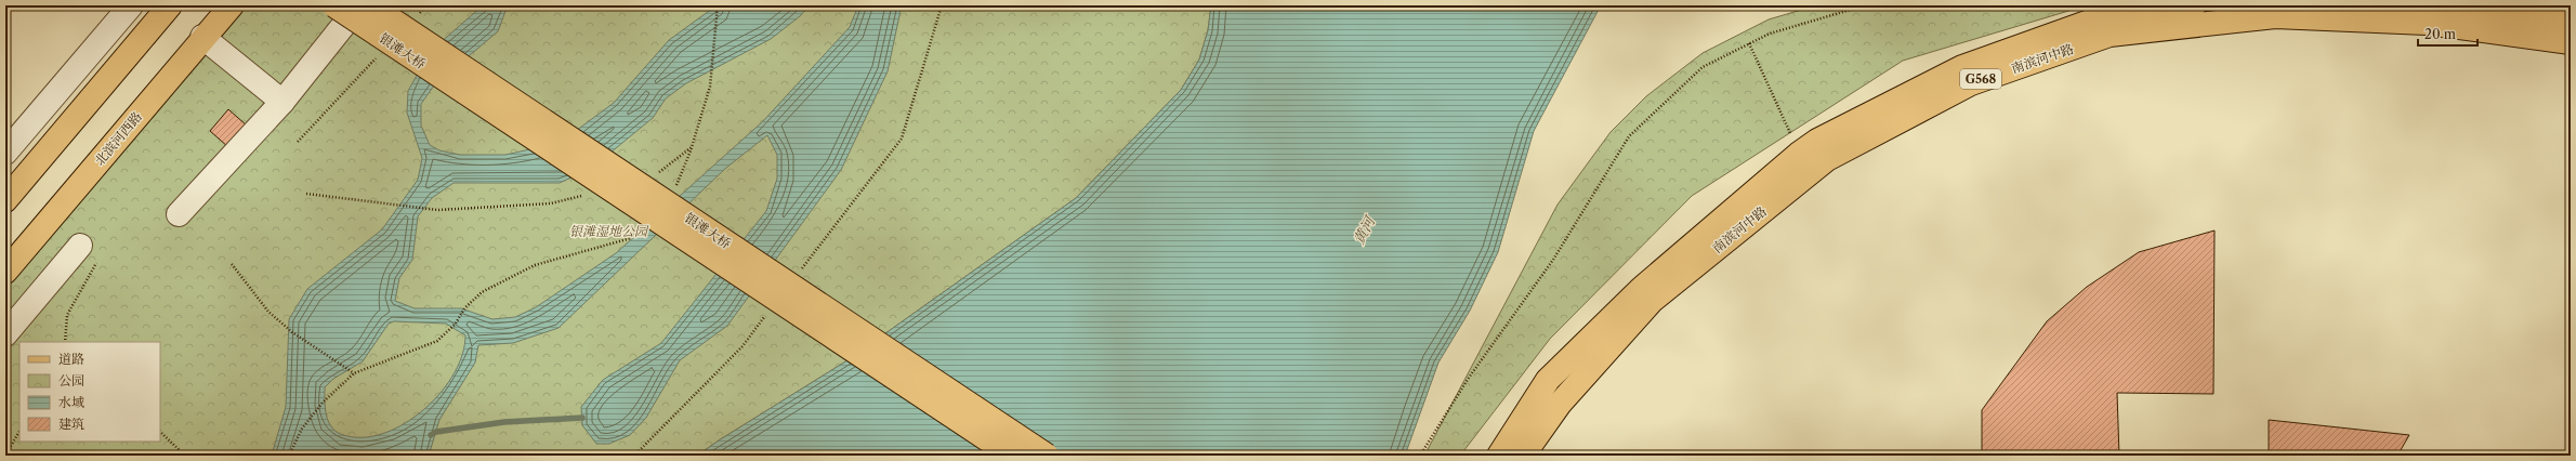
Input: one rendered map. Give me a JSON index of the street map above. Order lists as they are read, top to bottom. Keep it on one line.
{"streets":{"main road":["银滩大桥","南滨河中路","G568","北滨河西路"]},"water":["黄河"],"parks":["银滩湿地公园"],"legend":["道路","公园","水域","建筑"],"scale_bar":"20 m"}
